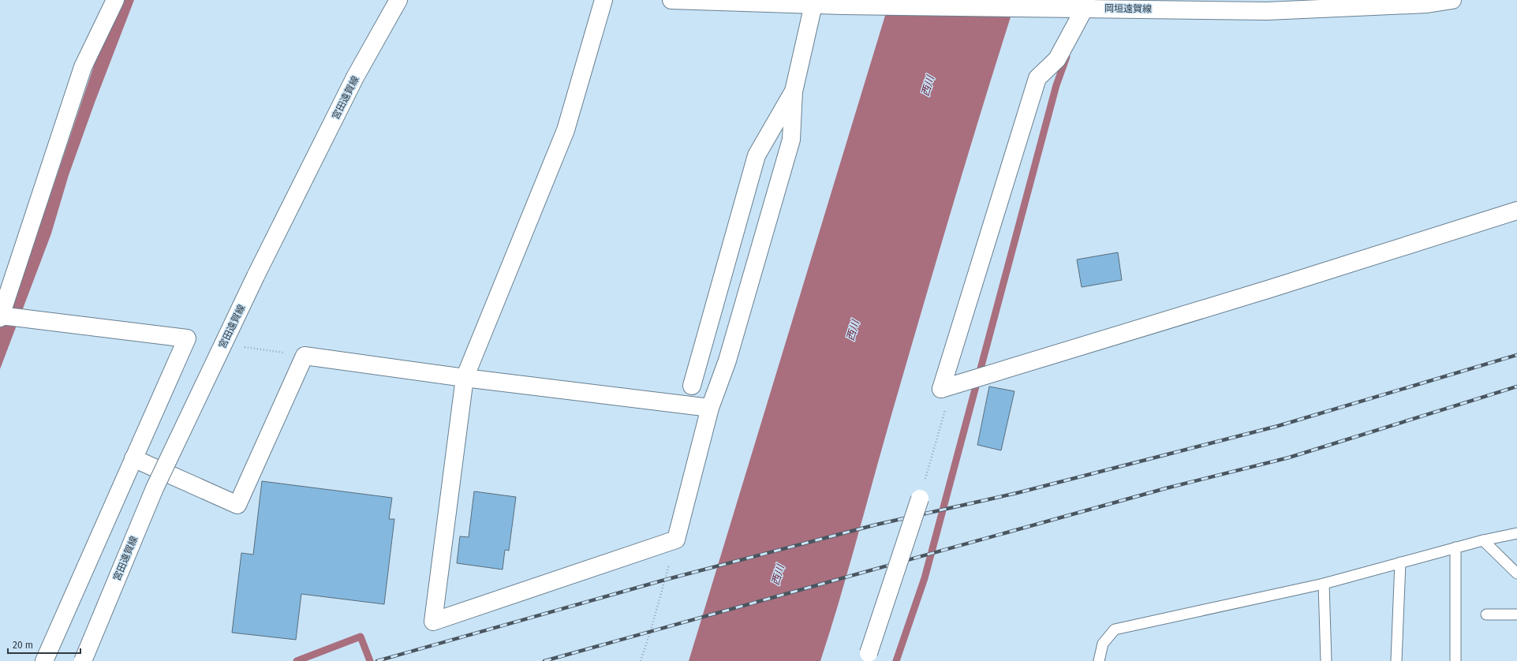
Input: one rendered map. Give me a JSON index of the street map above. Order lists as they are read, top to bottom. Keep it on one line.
{"streets":{"street":["岡垣遠賀線","宮田遠賀線"]},"water":["西川"],"scale_bar":"20 m"}
